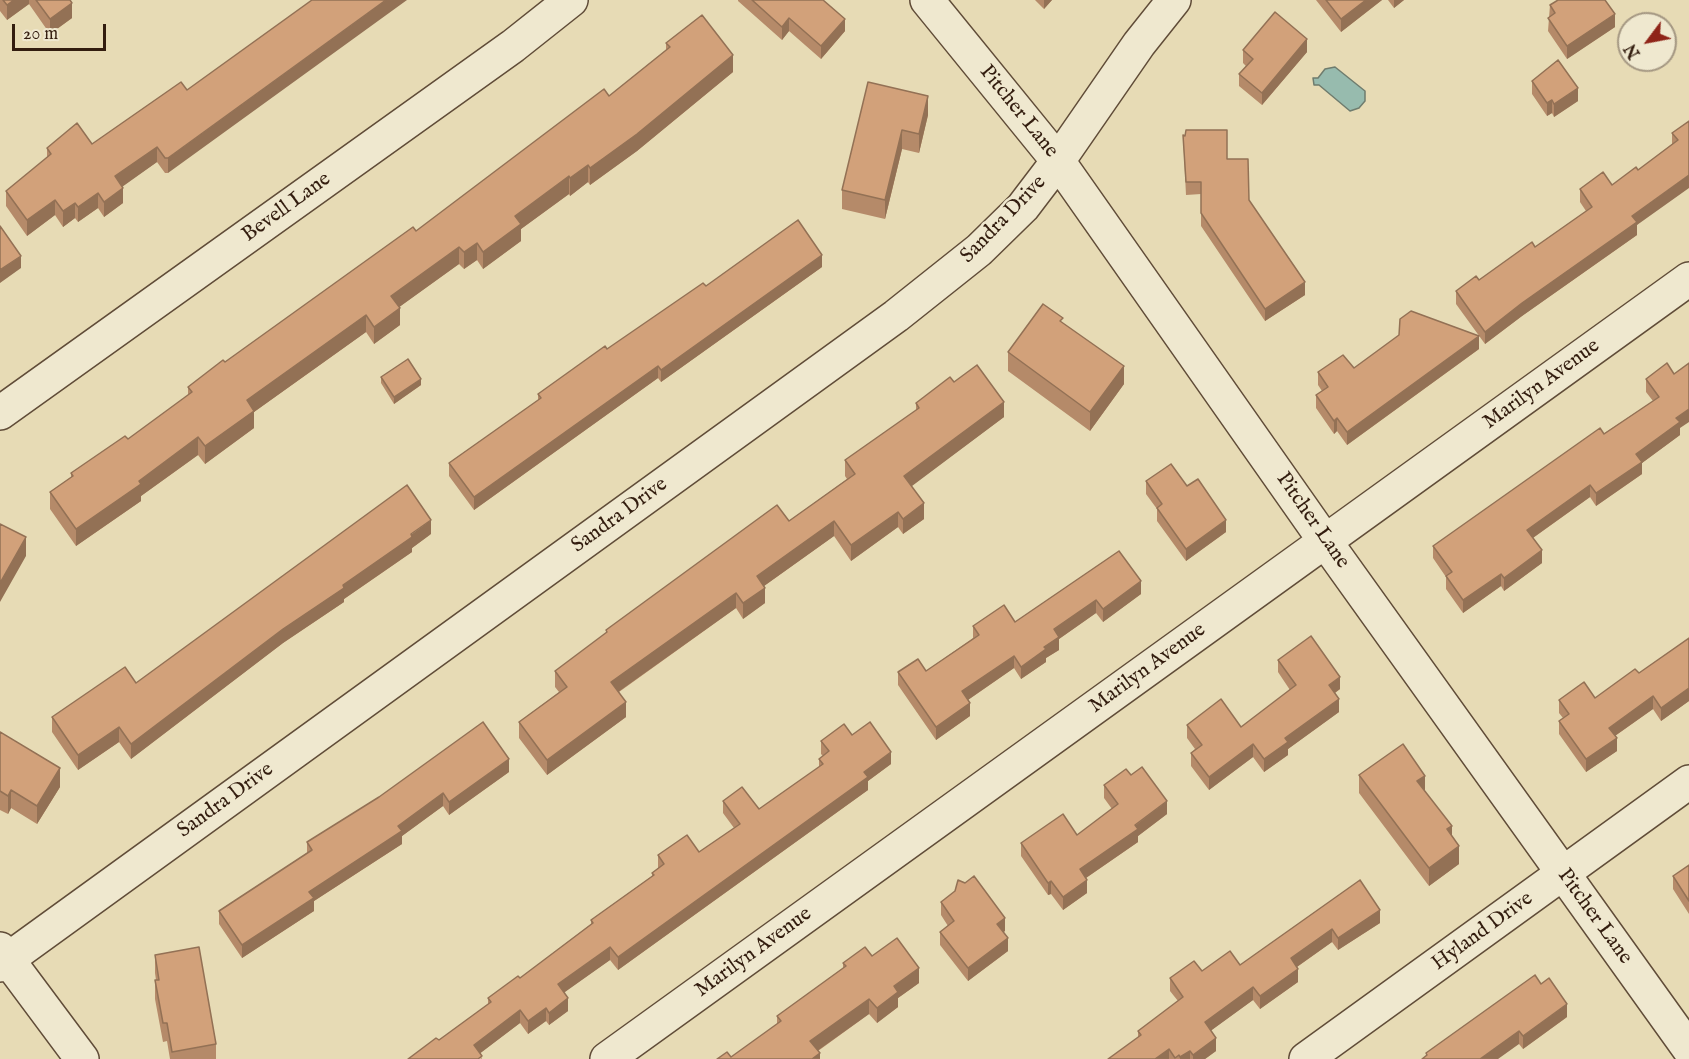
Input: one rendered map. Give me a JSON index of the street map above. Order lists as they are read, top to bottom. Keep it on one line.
{"streets":{"street":["Pitcher Lane","Bevell Lane","Sandra Drive","Marilyn Avenue","Hyland Drive"]},"crossings":[["Pitcher Lane","Sandra Drive"],["Pitcher Lane","Marilyn Avenue"],["Pitcher Lane","Hyland Drive"]],"scale_bar":"20 m","north":"bottom left"}
